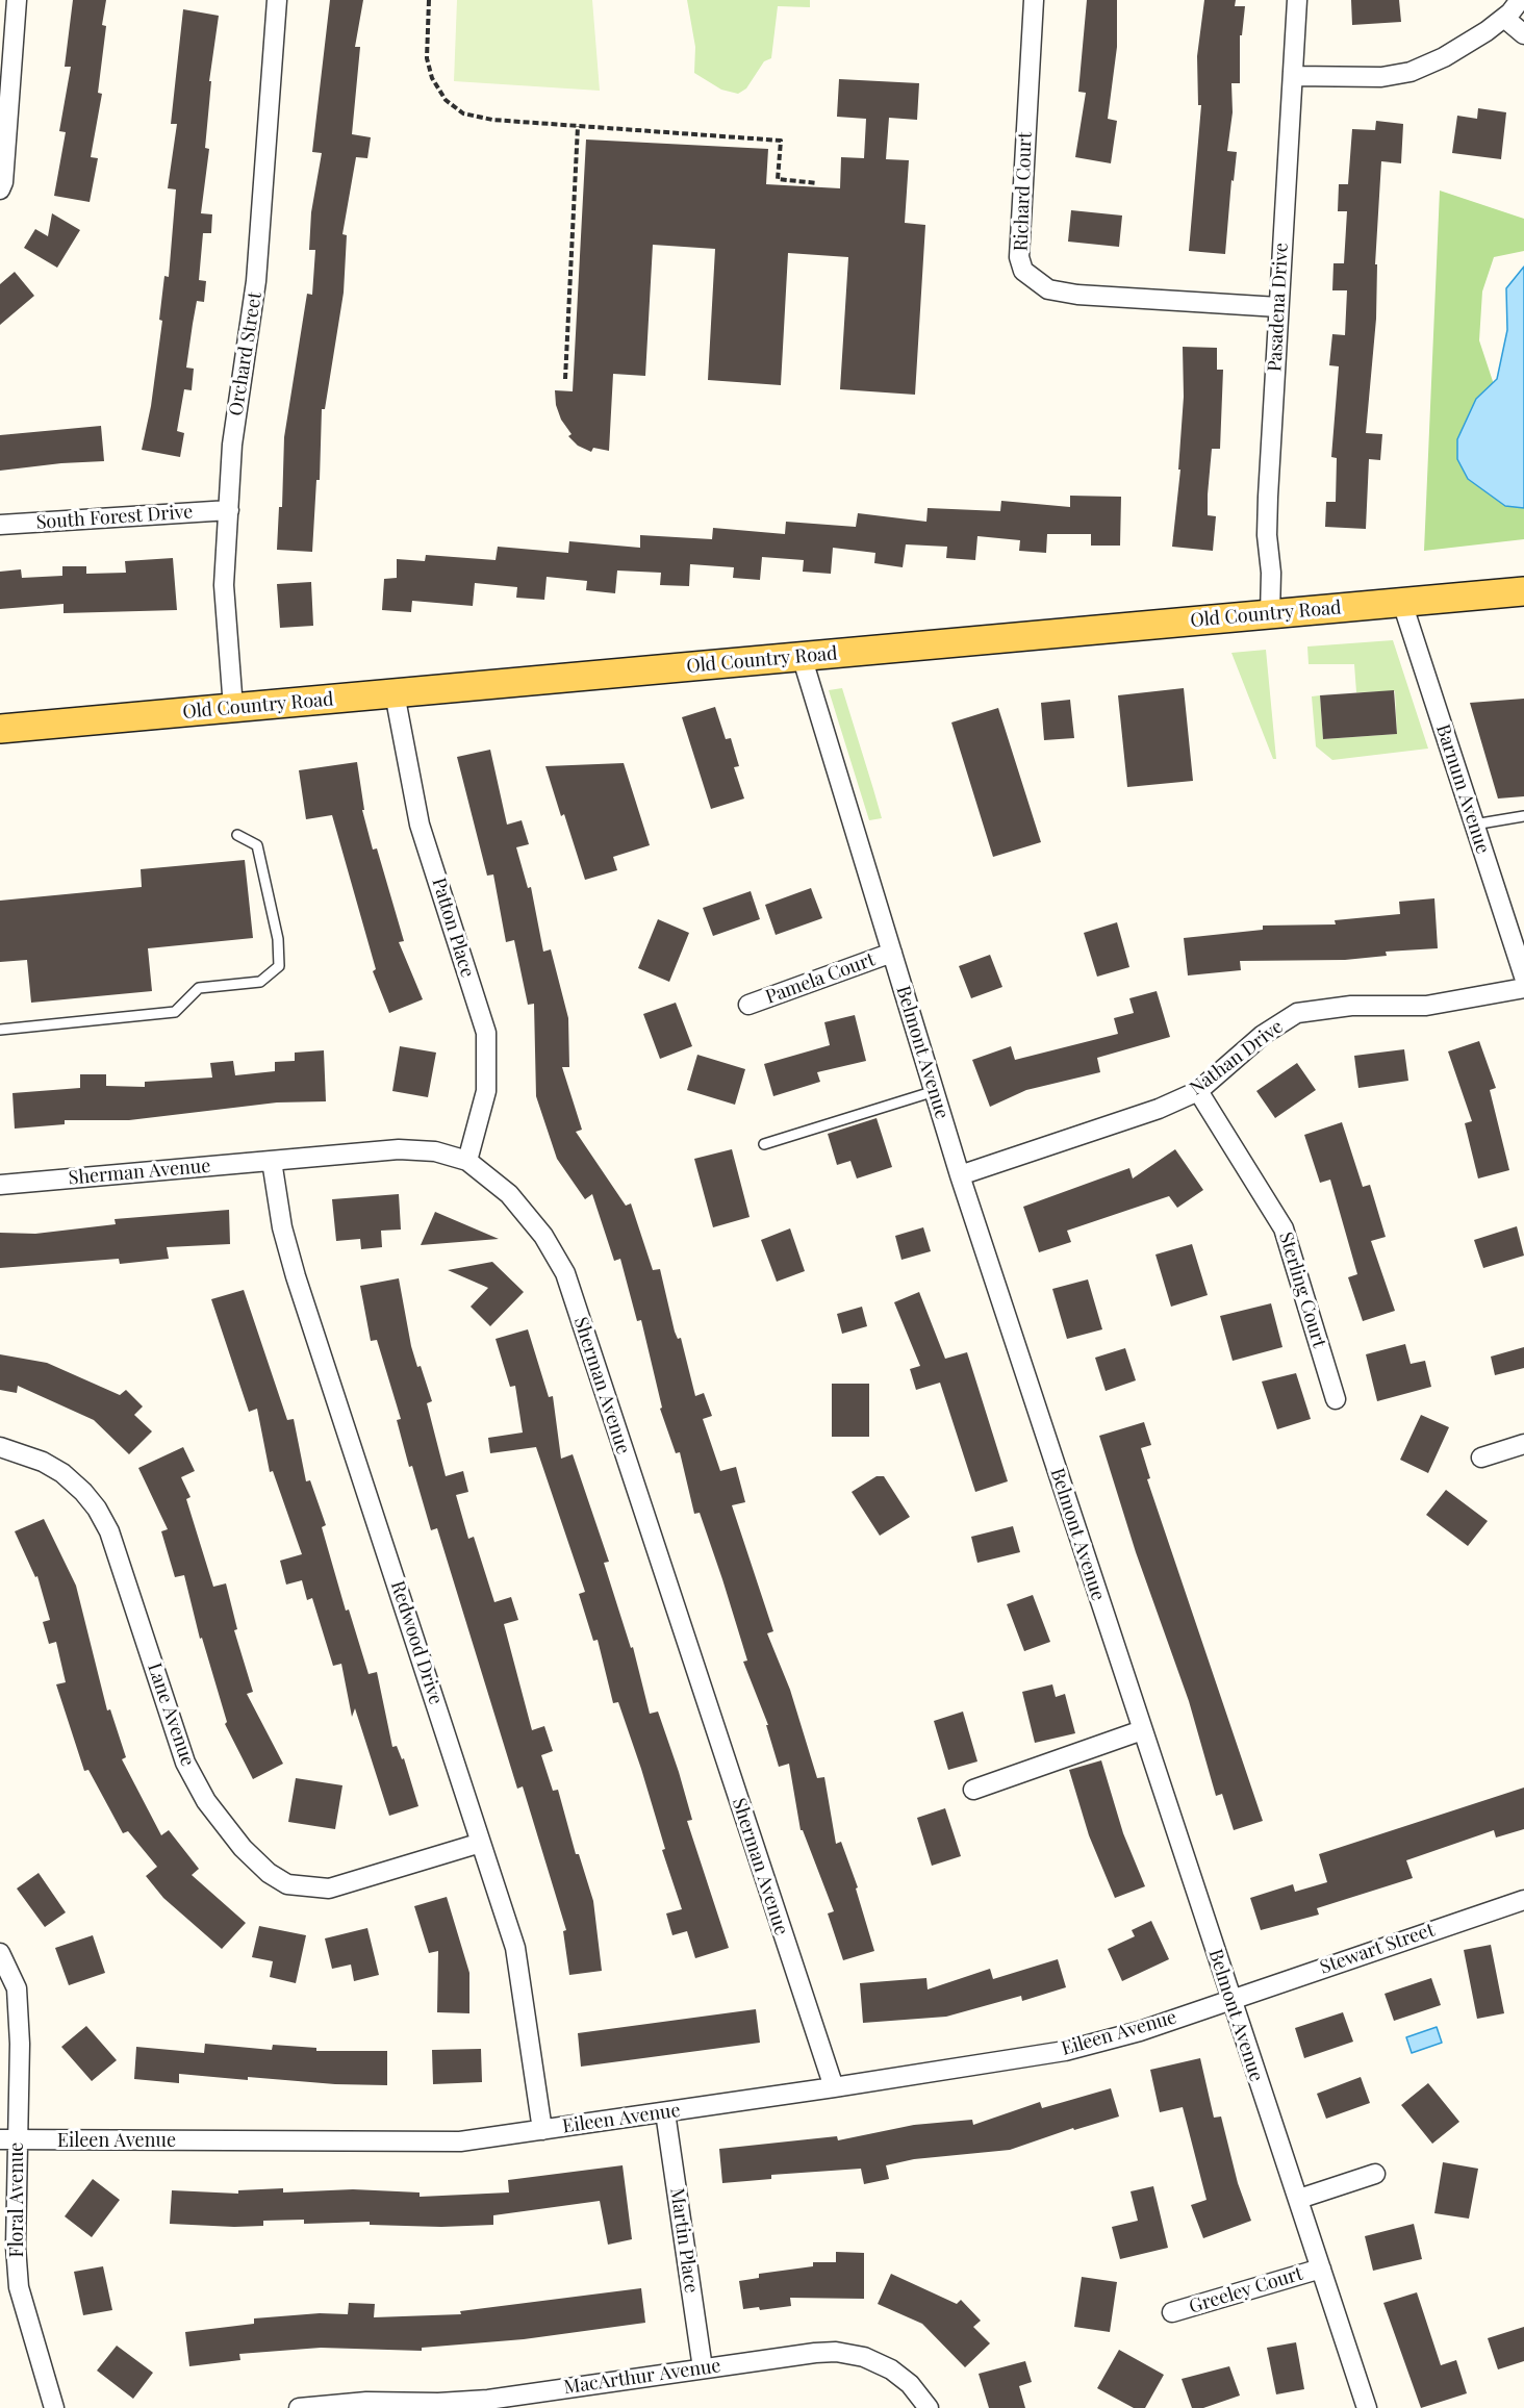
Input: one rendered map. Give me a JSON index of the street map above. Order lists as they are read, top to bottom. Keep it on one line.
{"streets":{"main road":["Old Country Road"],"street":["Richard Court","Pasadena Drive","Orchard Street","South Forest Drive","Barnum Avenue","Patton Place","Pamela Court","Belmont Avenue","Nathan Drive","Sherman Avenue","Sterling Court","Redwood Drive","Lane Avenue","Stewart Street","Eileen Avenue","Floral Avenue","Martin Place","Greeley Court","MacArthur Avenue"]},"crossings":[["Richard Court","Pasadena Drive"],["Pasadena Drive","Old Country Road"],["Orchard Street","South Forest Drive"],["Orchard Street","Old Country Road"],["Old Country Road","Barnum Avenue"],["Old Country Road","Patton Place"],["Old Country Road","Belmont Avenue"],["Patton Place","Sherman Avenue"],["Pamela Court","Belmont Avenue"],["Belmont Avenue","Nathan Drive"],["Belmont Avenue","Stewart Street"],["Belmont Avenue","Eileen Avenue"],["Belmont Avenue","Greeley Court"],["Nathan Drive","Sterling Court"],["Sherman Avenue","Redwood Drive"],["Sherman Avenue","Eileen Avenue"],["Redwood Drive","Lane Avenue"],["Redwood Drive","Eileen Avenue"],["Stewart Street","Eileen Avenue"],["Eileen Avenue","Floral Avenue"],["Eileen Avenue","Martin Place"],["Martin Place","MacArthur Avenue"]]}
